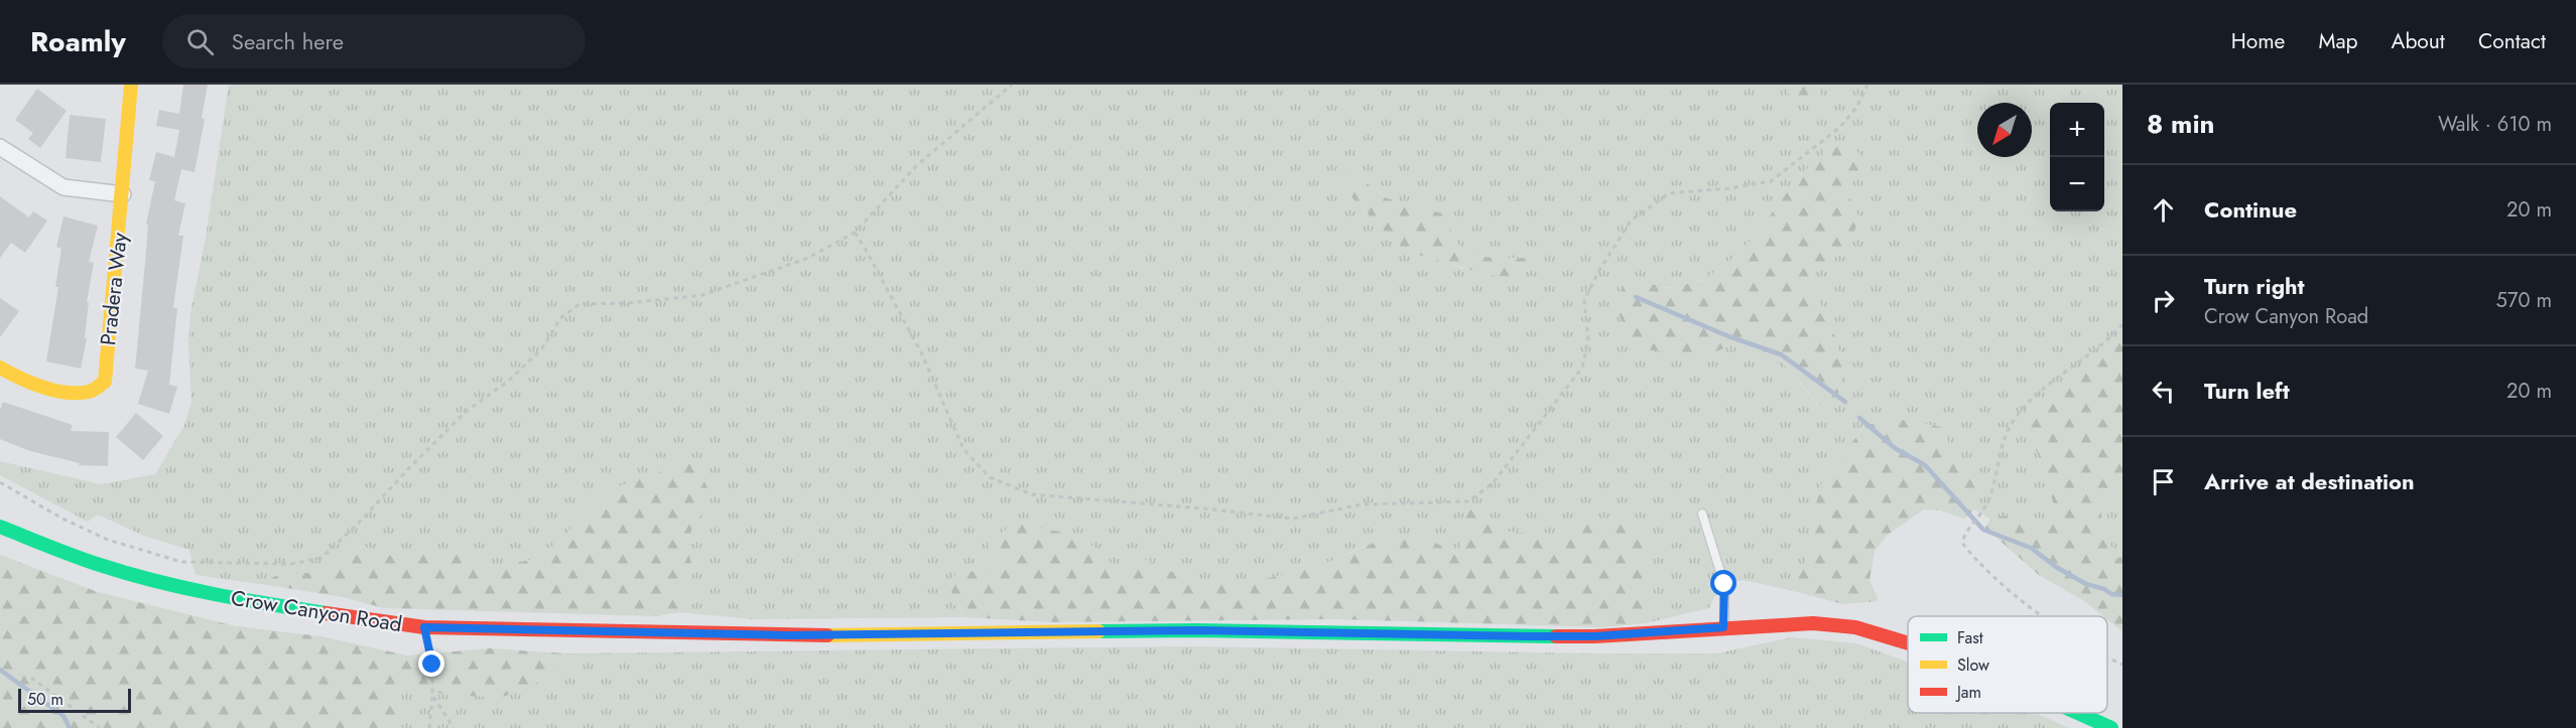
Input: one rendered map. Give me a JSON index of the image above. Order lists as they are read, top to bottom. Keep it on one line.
{"streets":{"main road":["Pradera Way","Crow Canyon Road"]},"legend":["Fast","Slow","Jam"],"scale_bar":"50 m","north":"bottom left","page":{"header":"Roamly","search":"Search here","nav":["Home","Map","About","Contact"],"heading":["8 min","Walk · 610 m"],"map_buttons":["+","−"],"list":[["Continue","20 m"],["Turn right","Crow Canyon Road","570 m"],["Turn left","20 m"],"Arrive at destination"],"scale":"50 m"}}
